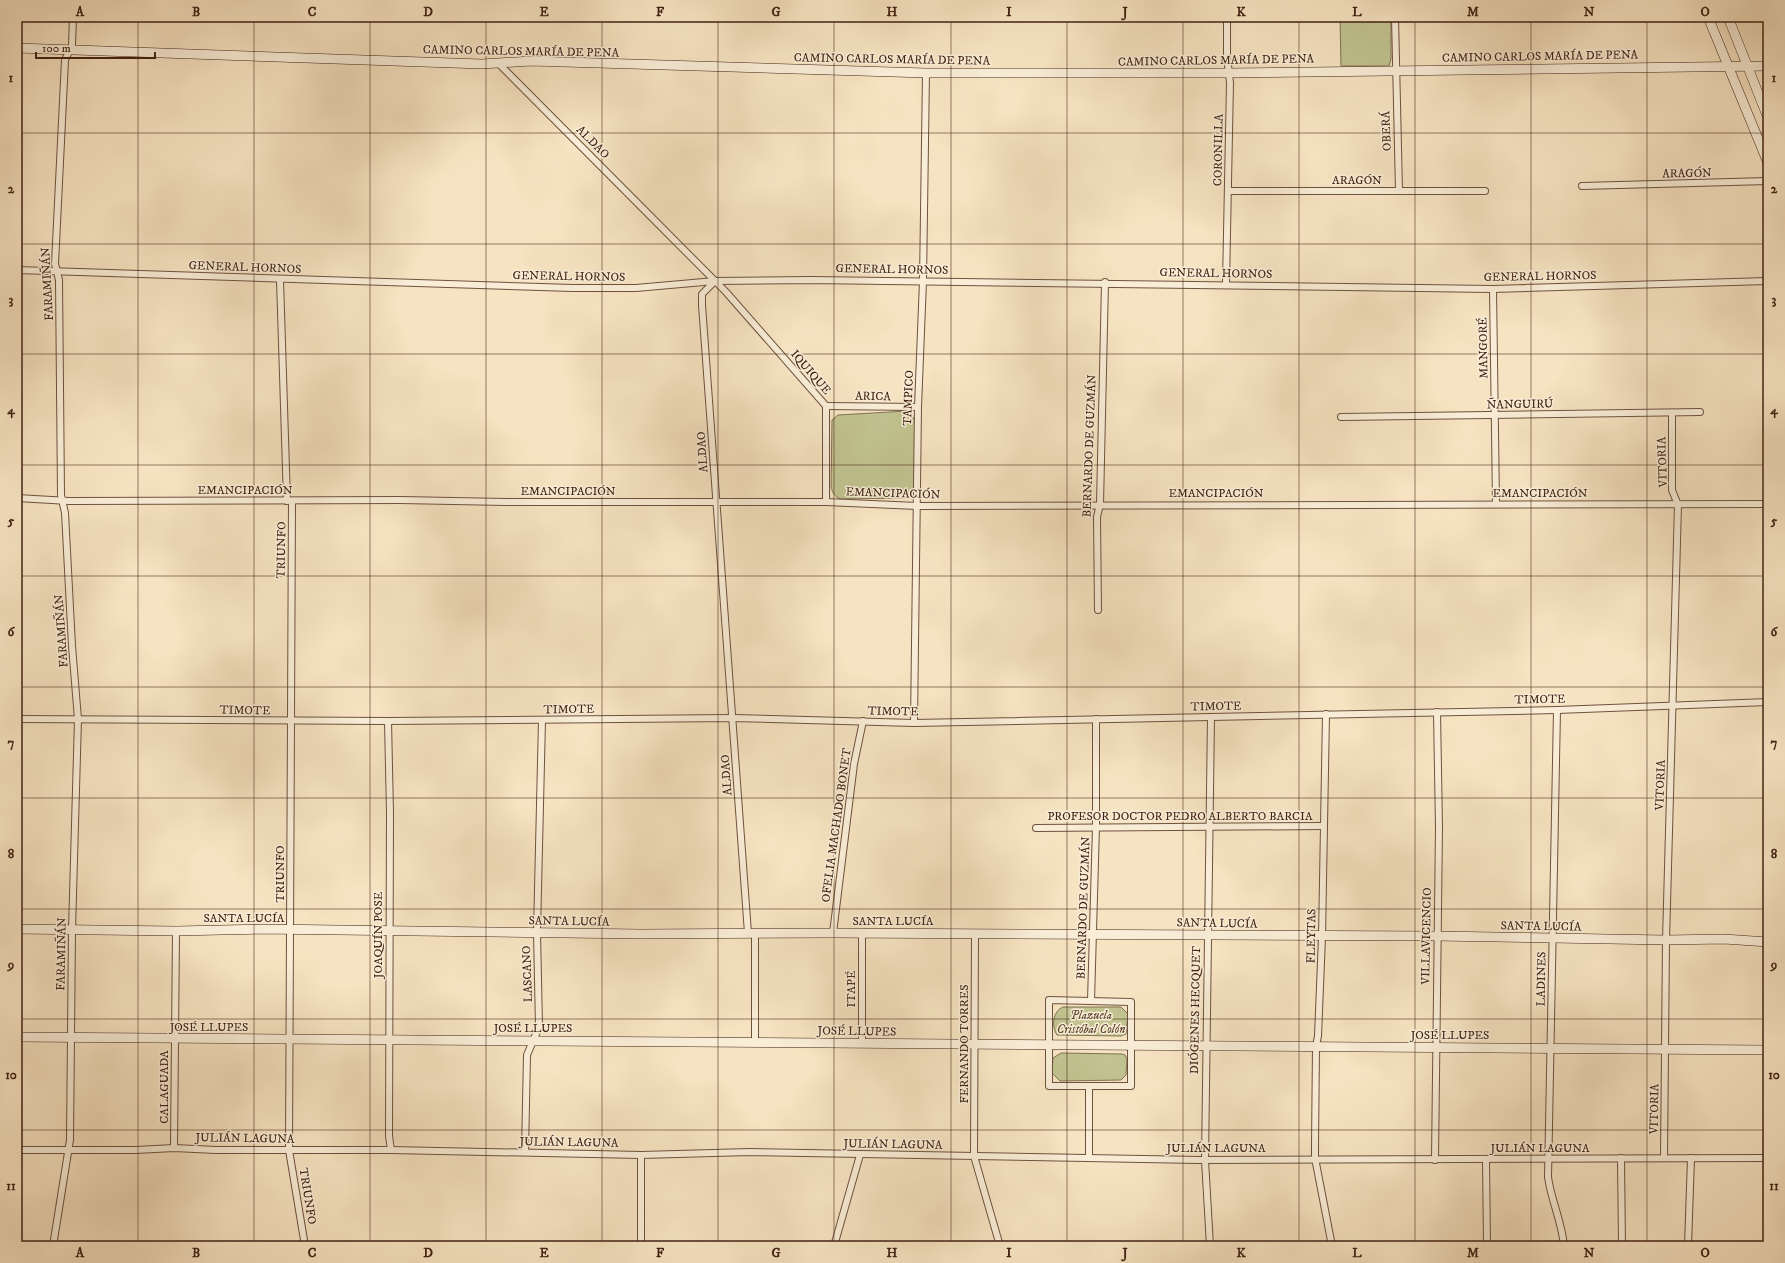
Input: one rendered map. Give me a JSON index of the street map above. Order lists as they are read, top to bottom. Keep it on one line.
{"streets":{"street":["CAMINO CARLOS MARÍA DE PENA","OBERÁ","ALDAO","CORONILLA","ARAGÓN","GENERAL HORNOS","FARAMIÑÁN","MANGORÉ","IQUIQUE","ARICA","TAMPICO","ÑANGUIRÚ","BERNARDO DE GUZMÁN","VITORIA","EMANCIPACIÓN","TRIUNFO","TIMOTE","PROFESOR DOCTOR PEDRO ALBERTO BARCIA","OFELIA MACHADO BONET","SANTA LUCÍA","JOAQUÍN POSE","FLEYTAS","VILLAVICENCIO","LASCANO","LADINES","ITAPÉ","DIÓGENES HECQUET","JOSÉ LLUPES","FERNANDO TORRES","CALAGUADA","JULIÁN LAGUNA"]},"crossings":[["CAMINO CARLOS MARÍA DE PENA","OBERÁ"],["CAMINO CARLOS MARÍA DE PENA","ALDAO"],["CAMINO CARLOS MARÍA DE PENA","CORONILLA"],["CAMINO CARLOS MARÍA DE PENA","FARAMIÑÁN"],["CAMINO CARLOS MARÍA DE PENA","TAMPICO"],["OBERÁ","ARAGÓN"],["ALDAO","GENERAL HORNOS"],["ALDAO","IQUIQUE"],["ALDAO","EMANCIPACIÓN"],["ALDAO","TIMOTE"],["ALDAO","SANTA LUCÍA"],["ALDAO","JOSÉ LLUPES"],["CORONILLA","ARAGÓN"],["CORONILLA","GENERAL HORNOS"],["GENERAL HORNOS","FARAMIÑÁN"],["GENERAL HORNOS","MANGORÉ"],["GENERAL HORNOS","IQUIQUE"],["GENERAL HORNOS","TAMPICO"],["GENERAL HORNOS","BERNARDO DE GUZMÁN"],["GENERAL HORNOS","TRIUNFO"],["FARAMIÑÁN","EMANCIPACIÓN"],["FARAMIÑÁN","TIMOTE"],["FARAMIÑÁN","SANTA LUCÍA"],["FARAMIÑÁN","JOSÉ LLUPES"],["FARAMIÑÁN","JULIÁN LAGUNA"],["MANGORÉ","ÑANGUIRÚ"],["MANGORÉ","EMANCIPACIÓN"],["IQUIQUE","ARICA"],["IQUIQUE","EMANCIPACIÓN"],["ARICA","TAMPICO"],["TAMPICO","EMANCIPACIÓN"],["TAMPICO","TIMOTE"],["ÑANGUIRÚ","VITORIA"],["BERNARDO DE GUZMÁN","EMANCIPACIÓN"],["BERNARDO DE GUZMÁN","TIMOTE"],["BERNARDO DE GUZMÁN","PROFESOR DOCTOR PEDRO ALBERTO BARCIA"],["BERNARDO DE GUZMÁN","SANTA LUCÍA"],["VITORIA","EMANCIPACIÓN"],["VITORIA","TIMOTE"],["VITORIA","SANTA LUCÍA"],["VITORIA","JOSÉ LLUPES"],["VITORIA","JULIÁN LAGUNA"],["EMANCIPACIÓN","TRIUNFO"],["TRIUNFO","TIMOTE"],["TRIUNFO","SANTA LUCÍA"],["TRIUNFO","JOSÉ LLUPES"],["TRIUNFO","JULIÁN LAGUNA"],["TIMOTE","OFELIA MACHADO BONET"],["TIMOTE","JOAQUÍN POSE"],["TIMOTE","FLEYTAS"],["TIMOTE","VILLAVICENCIO"],["TIMOTE","LASCANO"],["TIMOTE","LADINES"],["TIMOTE","DIÓGENES HECQUET"],["PROFESOR DOCTOR PEDRO ALBERTO BARCIA","FLEYTAS"],["PROFESOR DOCTOR PEDRO ALBERTO BARCIA","DIÓGENES HECQUET"],["OFELIA MACHADO BONET","SANTA LUCÍA"],["SANTA LUCÍA","JOAQUÍN POSE"],["SANTA LUCÍA","FLEYTAS"],["SANTA LUCÍA","VILLAVICENCIO"],["SANTA LUCÍA","LASCANO"],["SANTA LUCÍA","LADINES"],["SANTA LUCÍA","ITAPÉ"],["SANTA LUCÍA","DIÓGENES HECQUET"],["SANTA LUCÍA","FERNANDO TORRES"],["SANTA LUCÍA","CALAGUADA"],["JOAQUÍN POSE","JOSÉ LLUPES"],["JOAQUÍN POSE","JULIÁN LAGUNA"],["FLEYTAS","JOSÉ LLUPES"],["FLEYTAS","JULIÁN LAGUNA"],["VILLAVICENCIO","JOSÉ LLUPES"],["VILLAVICENCIO","JULIÁN LAGUNA"],["LASCANO","JOSÉ LLUPES"],["LASCANO","JULIÁN LAGUNA"],["LADINES","JOSÉ LLUPES"],["LADINES","JULIÁN LAGUNA"],["ITAPÉ","JOSÉ LLUPES"],["DIÓGENES HECQUET","JOSÉ LLUPES"],["DIÓGENES HECQUET","JULIÁN LAGUNA"],["JOSÉ LLUPES","FERNANDO TORRES"],["JOSÉ LLUPES","CALAGUADA"],["FERNANDO TORRES","JULIÁN LAGUNA"],["CALAGUADA","JULIÁN LAGUNA"]],"parks":["Plazuela Cristóbal Colón"],"scale_bar":"100 m","grid":{"columns":["A","B","C","D","E","F","G","H","I","J","K","L","M","N","O"],"rows":["1","2","3","4","5","6","7","8","9","10","11"]}}
